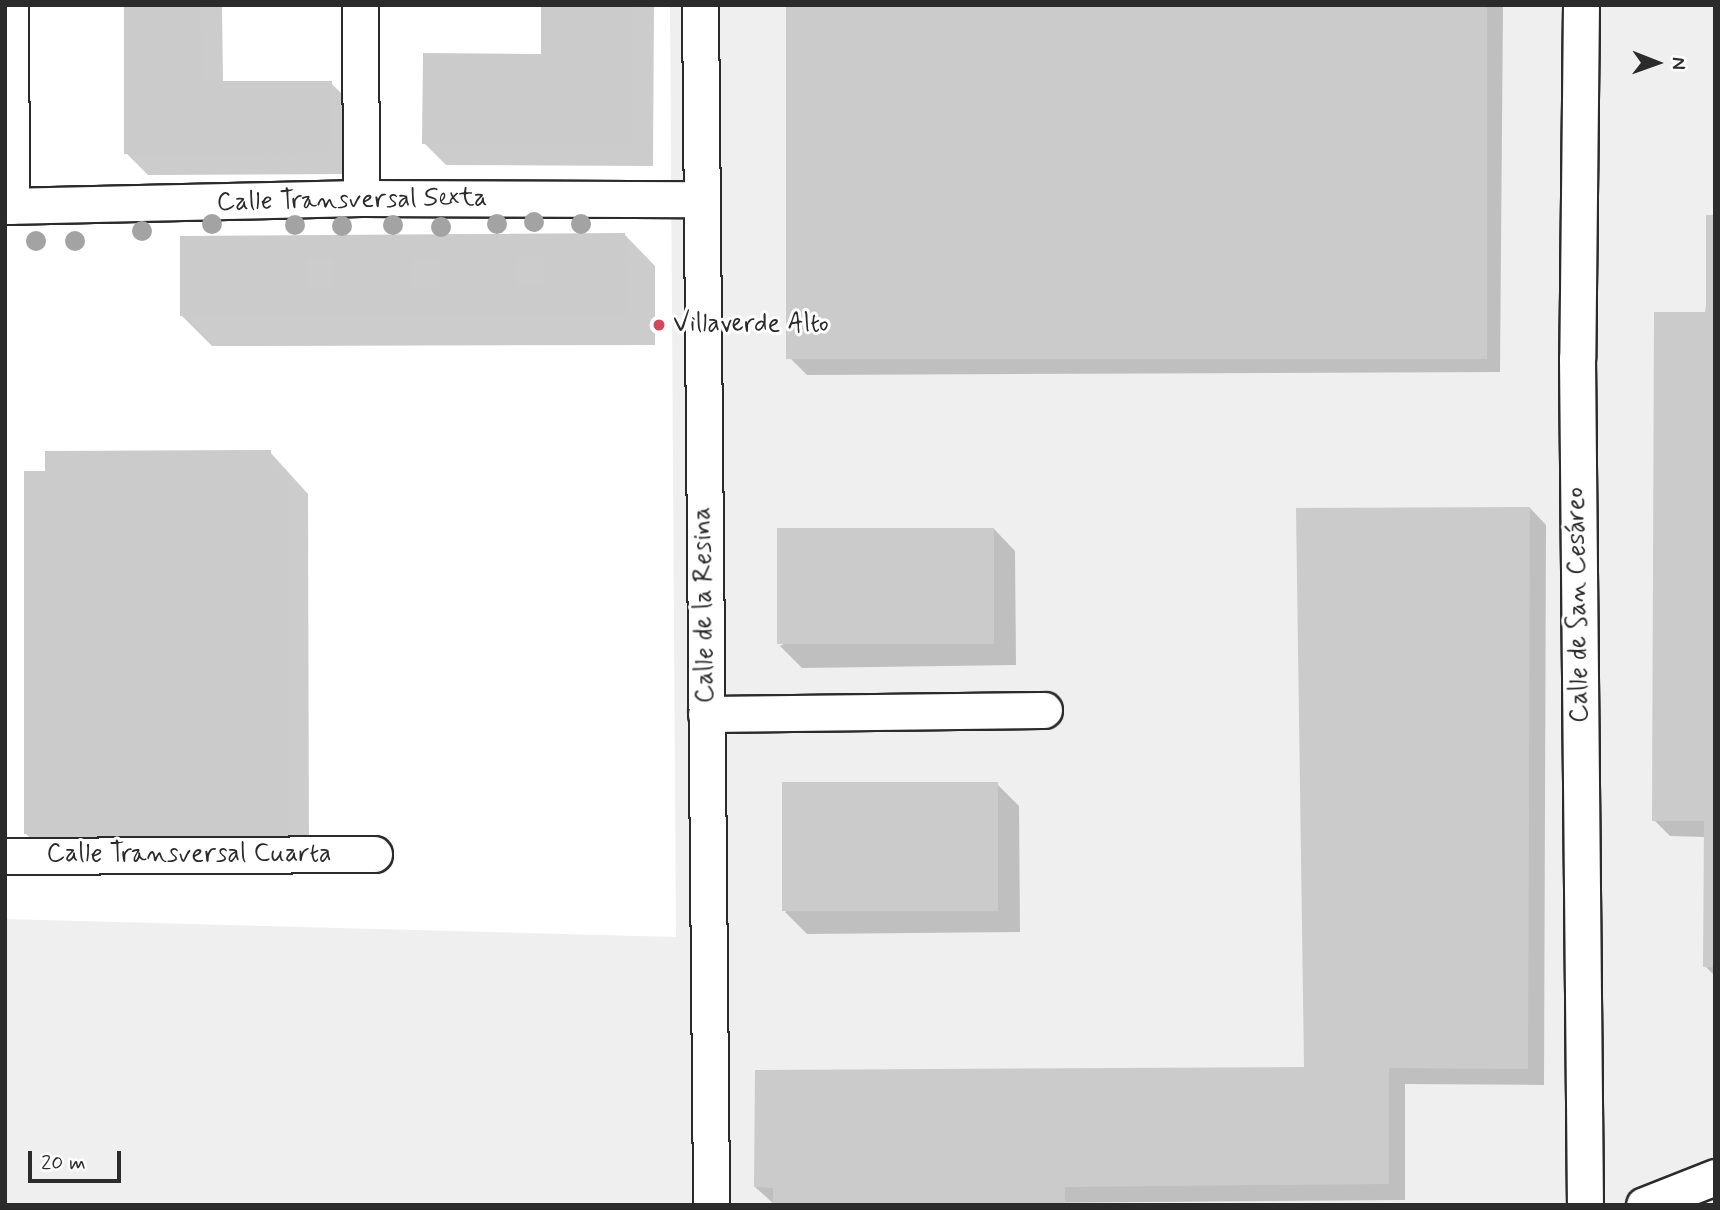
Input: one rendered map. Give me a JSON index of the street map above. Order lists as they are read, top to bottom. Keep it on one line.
{"streets":{"street":["Calle Transversal Sexta","Calle de la Resina","Calle de San Cesáreo","Calle Transversal Cuarta"]},"crossings":[["Calle Transversal Sexta","Calle de la Resina"]],"places":["Villaverde Alto"],"scale_bar":"20 m","north":"right"}
